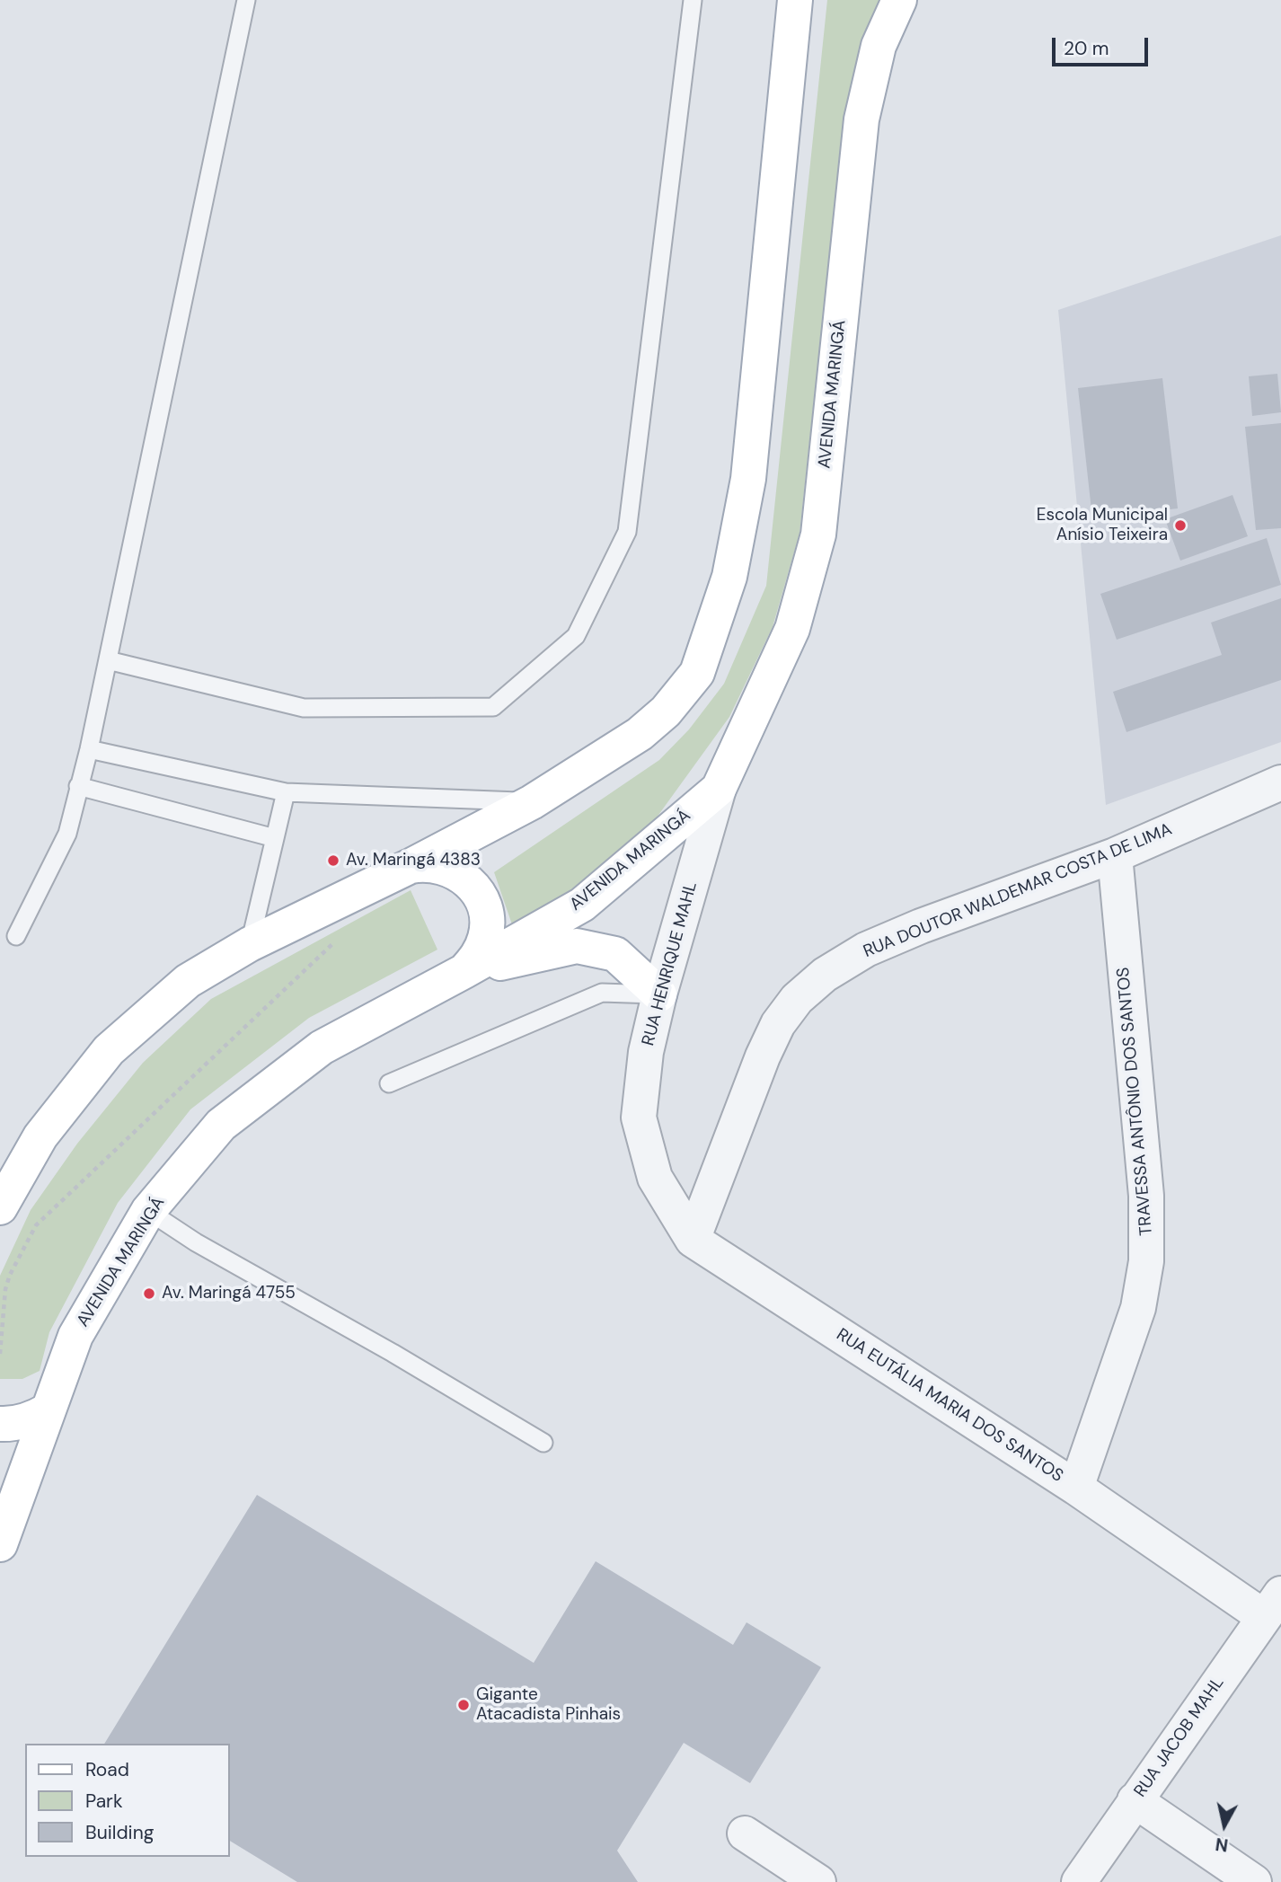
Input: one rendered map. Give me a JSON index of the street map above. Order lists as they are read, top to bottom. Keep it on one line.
{"streets":{"main road":["AVENIDA MARINGÁ"],"street":["RUA DOUTOR WALDEMAR COSTA DE LIMA","RUA HENRIQUE MAHL","TRAVESSA ANTÔNIO DOS SANTOS","RUA EUTÁLIA MARIA DOS SANTOS","RUA JACOB MAHL"]},"crossings":[["AVENIDA MARINGÁ","RUA HENRIQUE MAHL"],["RUA DOUTOR WALDEMAR COSTA DE LIMA","TRAVESSA ANTÔNIO DOS SANTOS"],["RUA DOUTOR WALDEMAR COSTA DE LIMA","RUA EUTÁLIA MARIA DOS SANTOS"],["RUA HENRIQUE MAHL","RUA EUTÁLIA MARIA DOS SANTOS"],["TRAVESSA ANTÔNIO DOS SANTOS","RUA EUTÁLIA MARIA DOS SANTOS"],["RUA EUTÁLIA MARIA DOS SANTOS","RUA JACOB MAHL"]],"places":["Escola Municipal Anísio Teixeira","Av. Maringá 4383","Av. Maringá 4755","Gigante Atacadista Pinhais"],"legend":["Road","Park","Building"],"scale_bar":"20 m","north":"bottom"}
